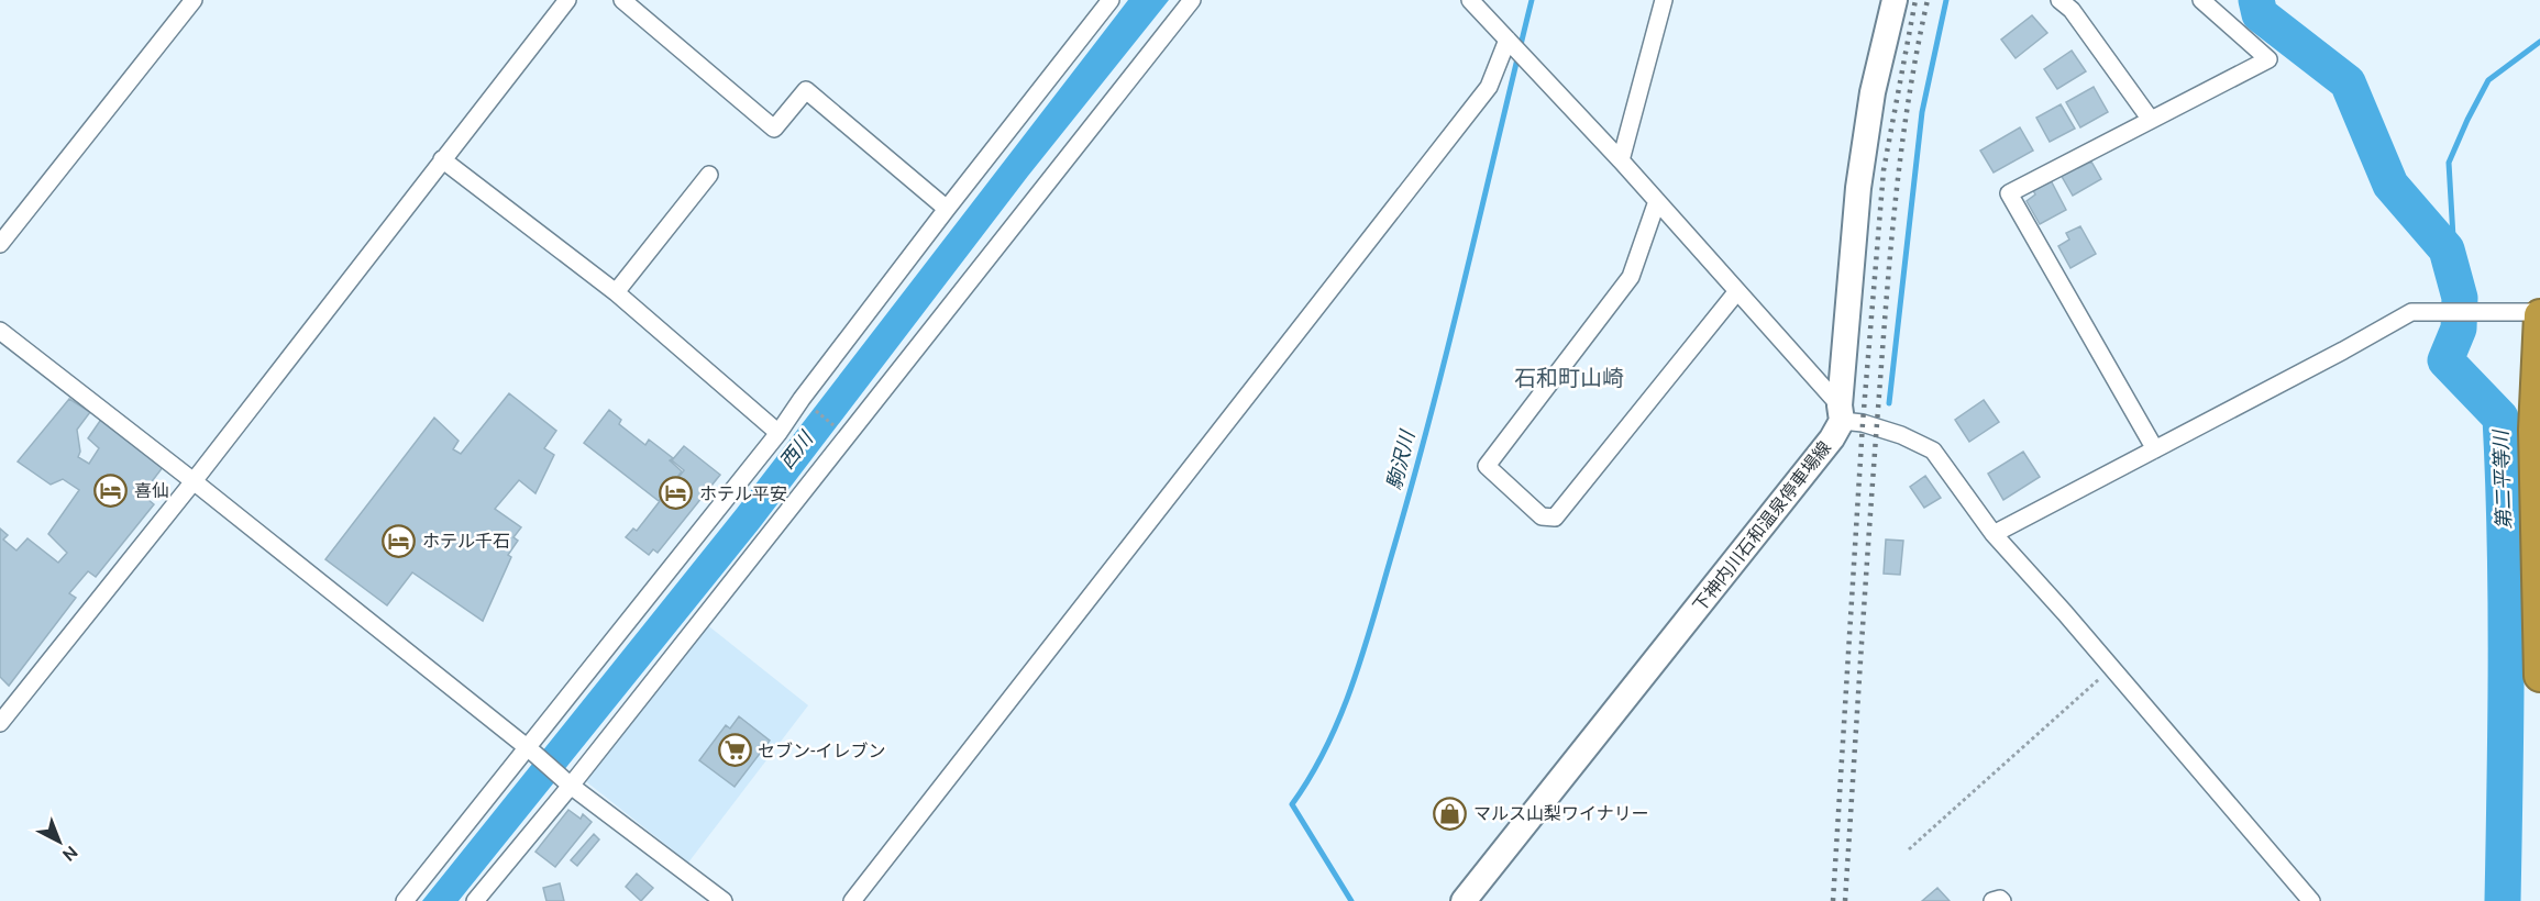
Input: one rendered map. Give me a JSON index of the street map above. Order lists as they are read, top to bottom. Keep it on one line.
{"streets":{"main road":["下神内川石和温泉停車場線"]},"districts":["石和町山崎"],"water":["西川","駒沢川","第二平等川"],"places":{"hotel":["喜仙","ホテル平安","ホテル千石"],"supermarket":["セブン-イレブン"],"shop":["マルス山梨ワイナリー"]},"north":"bottom right"}
